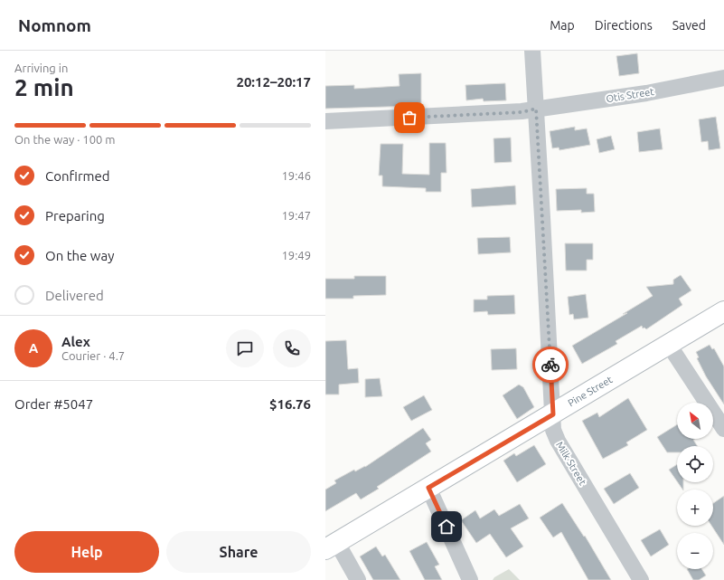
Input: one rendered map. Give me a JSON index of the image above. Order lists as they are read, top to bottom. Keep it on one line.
{"streets":{"street":["Otis Street","Pine Street","Milk Street"]},"crossings":[["Otis Street","Milk Street"],["Pine Street","Milk Street"]],"north":"top left","page":{"header":"Nomnom","nav":["Map","Directions","Saved"],"heading":["2 min","Arriving in","20:12–20:17"],"panel":["Alex","Courier · 4.7","Order #5047","$16.76"],"bar":"On the way · 100 m","list":[["Confirmed","19:46"],["Preparing","19:47"],["On the way","19:49"],"Delivered"],"round":"A","map_buttons":["+","−"],"buttons":["Help","Share"]}}
